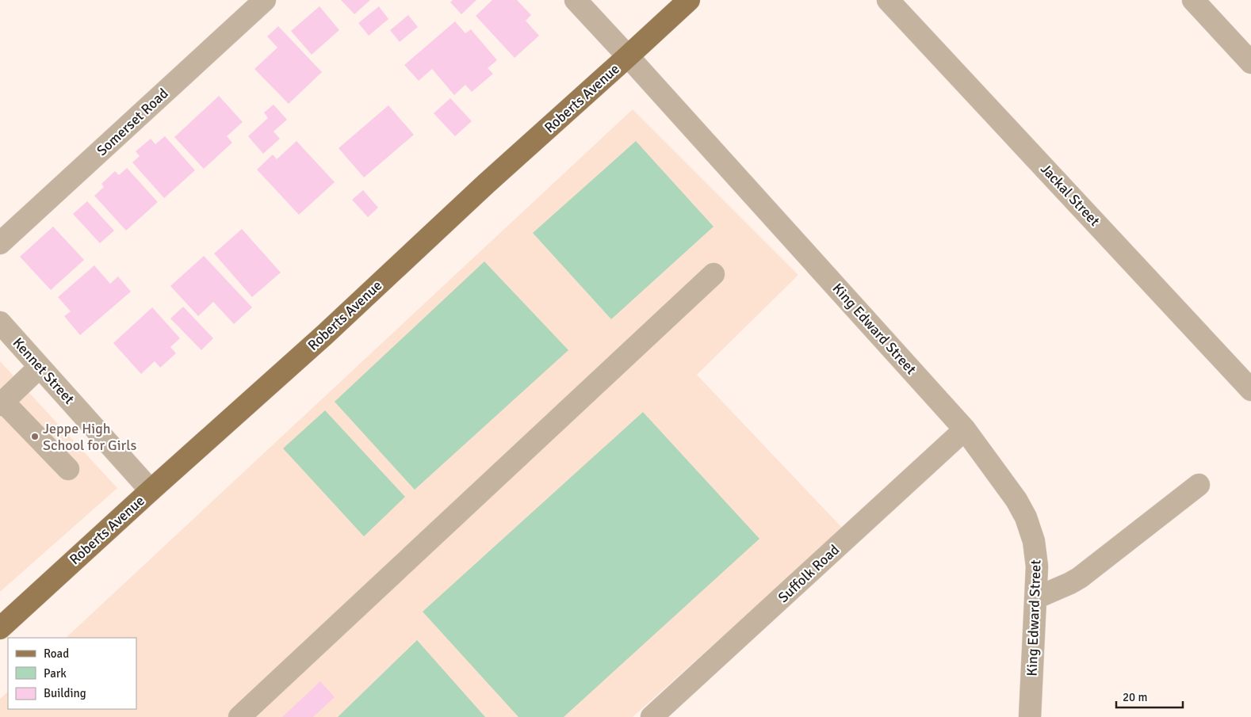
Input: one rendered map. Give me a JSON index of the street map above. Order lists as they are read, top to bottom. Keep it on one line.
{"streets":{"main road":["Roberts Avenue"],"street":["Somerset Road","Jackal Street","King Edward Street","Kennet Street","Suffolk Road"]},"crossings":[["Roberts Avenue","King Edward Street"],["Roberts Avenue","Kennet Street"],["King Edward Street","Suffolk Road"]],"places":["Jeppe High School for Girls"],"legend":["Road","Park","Building"],"scale_bar":"20 m"}
